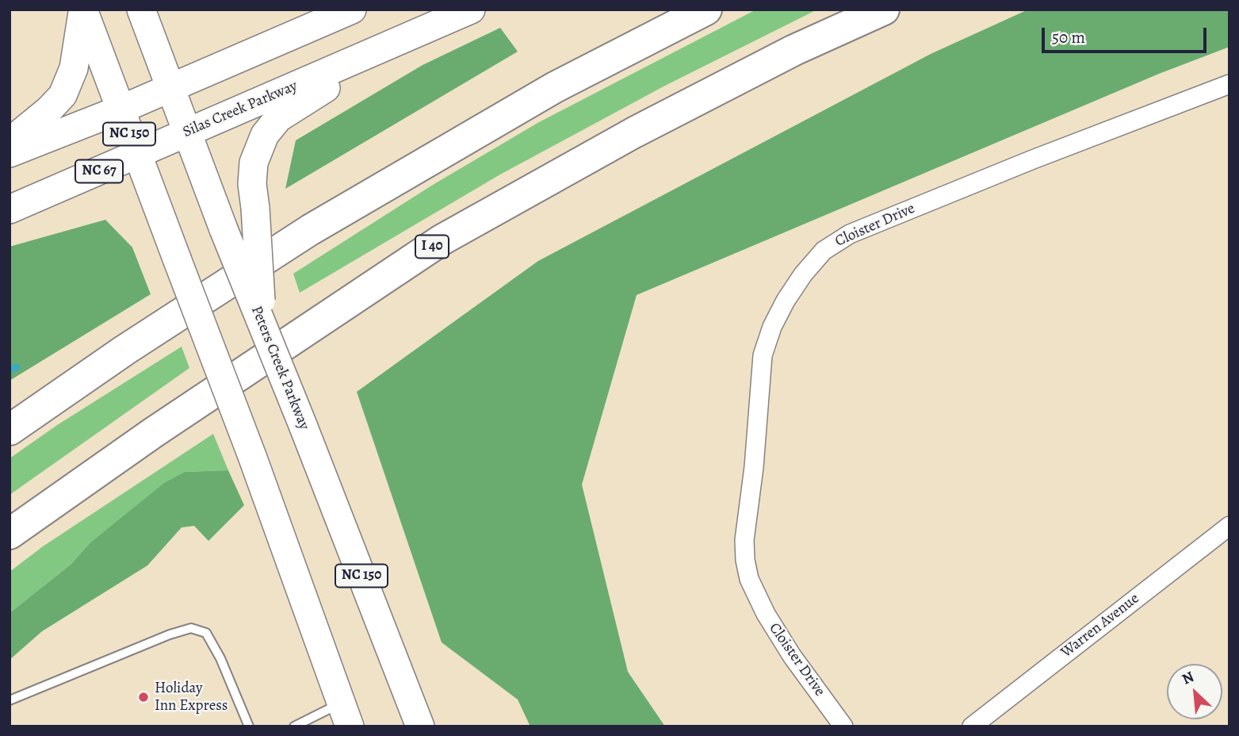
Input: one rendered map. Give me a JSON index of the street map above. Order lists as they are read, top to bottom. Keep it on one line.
{"streets":{"highway":["I 40"],"main road":["Silas Creek Parkway","NC 150","NC 67","Peters Creek Parkway"],"street":["Cloister Drive","Warren Avenue"]},"crossings":[["Silas Creek Parkway","NC 150"],["Silas Creek Parkway","Peters Creek Parkway"]],"places":["Holiday Inn Express"],"scale_bar":"50 m","north":"top left"}
